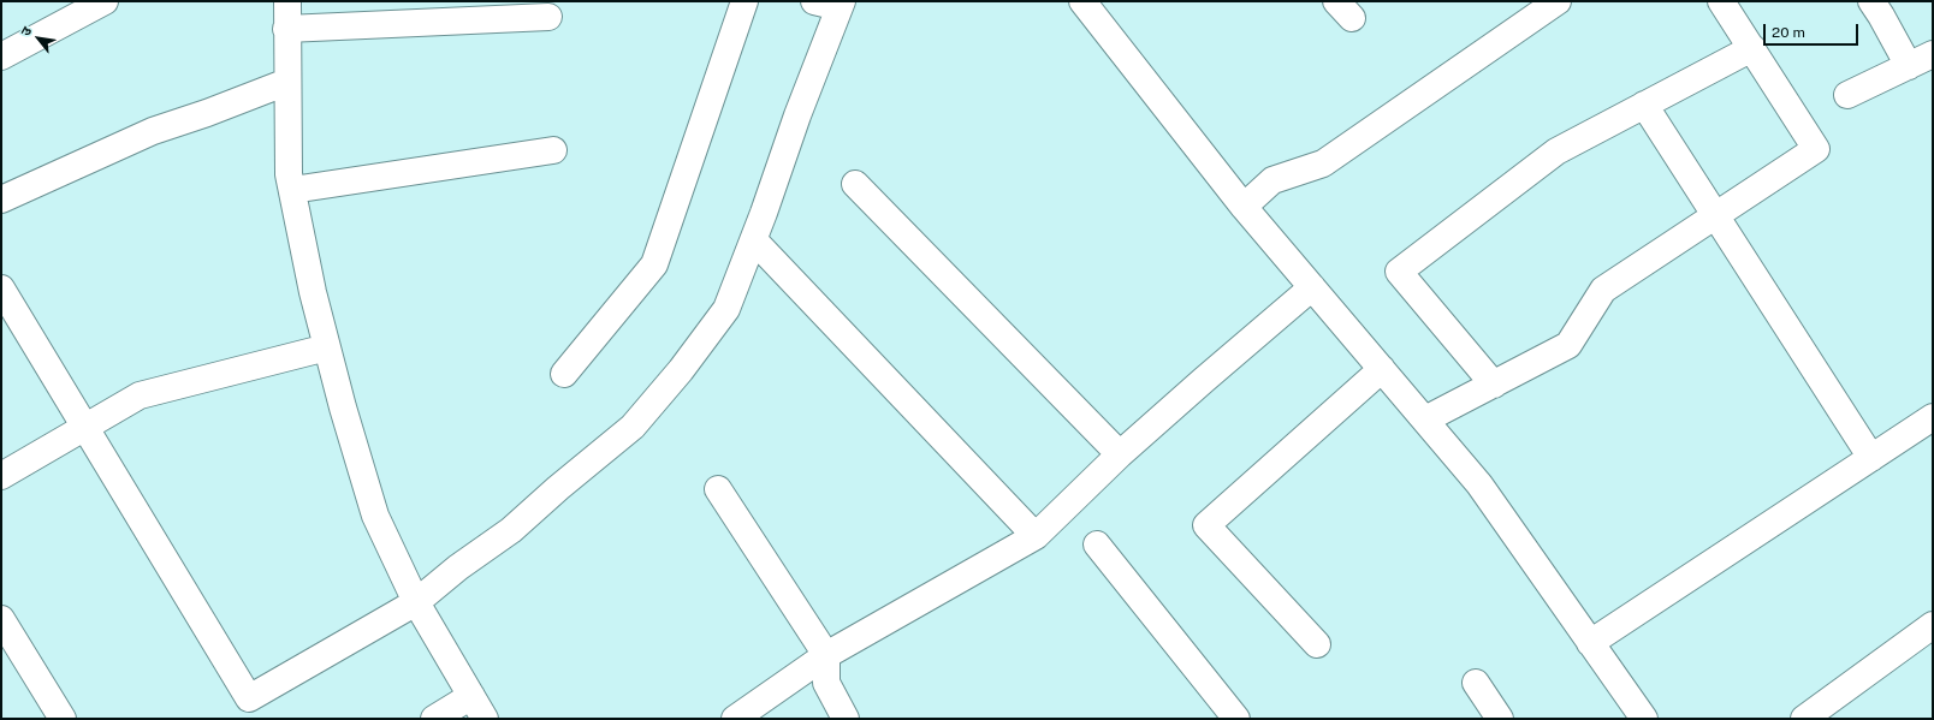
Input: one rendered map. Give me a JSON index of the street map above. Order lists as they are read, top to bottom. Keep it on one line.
{"scale_bar":"20 m","north":"top left"}
